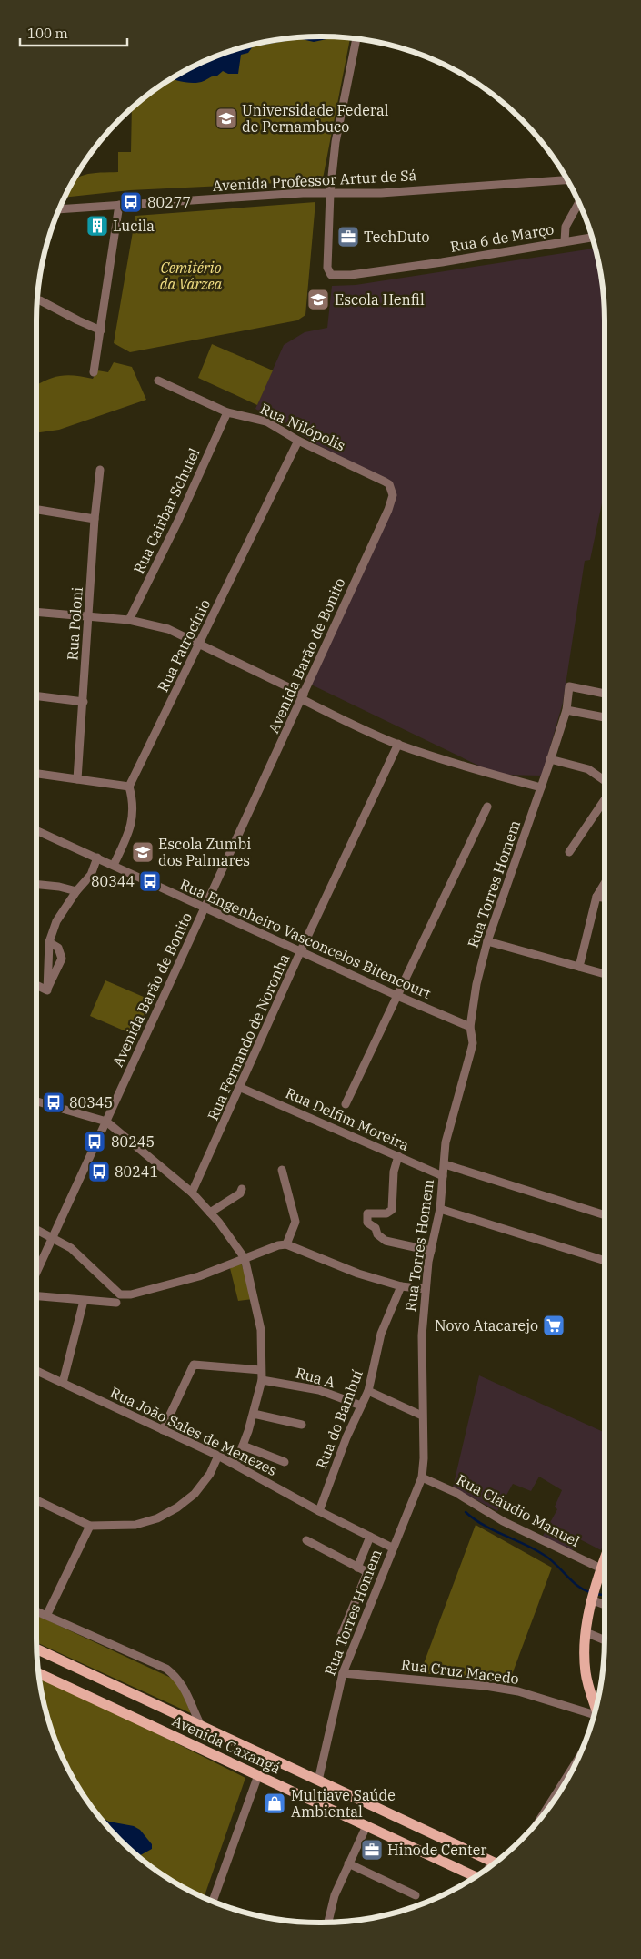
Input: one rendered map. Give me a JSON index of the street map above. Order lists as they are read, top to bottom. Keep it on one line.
{"streets":{"main road":["Avenida Caxangá"],"street":["Avenida Professor Artur de Sá","Rua 6 de Março","Rua Nilópolis","Rua Cairbar Schutel","Rua Poloni","Rua Patrocínio","Avenida Barão de Bonito","Rua Torres Homem","Rua Engenheiro Vasconcelos Bitencourt","Rua Fernando de Noronha","Rua Delfim Moreira","Rua A","Rua do Bambuí","Rua João Sales de Menezes","Rua Cláudio Manuel","Rua Cruz Macedo"]},"crossings":[["Avenida Professor Artur de Sá","Rua 6 de Março"],["Rua Nilópolis","Rua Cairbar Schutel"],["Rua Nilópolis","Rua Patrocínio"],["Rua Nilópolis","Avenida Barão de Bonito"],["Avenida Barão de Bonito","Rua Engenheiro Vasconcelos Bitencourt"],["Rua Torres Homem","Rua Engenheiro Vasconcelos Bitencourt"],["Rua Torres Homem","Rua Delfim Moreira"],["Rua Torres Homem","Rua João Sales de Menezes"],["Rua Torres Homem","Rua Cláudio Manuel"],["Rua Torres Homem","Rua Cruz Macedo"],["Rua Torres Homem","Avenida Caxangá"],["Rua Engenheiro Vasconcelos Bitencourt","Rua Fernando de Noronha"],["Rua Fernando de Noronha","Rua Delfim Moreira"],["Rua A","Rua do Bambuí"],["Rua do Bambuí","Rua João Sales de Menezes"]],"parks":["Cemitério da Várzea"],"places":{"school or university":["Universidade Federal de Pernambuco","Escola Henfil","Escola Zumbi dos Palmares"],"bus stop":["80277","80344","80345","80245","80241"],"building":["Lucila"],"office":["TechDuto","Hinode Center"],"supermarket":["Novo Atacarejo"],"shop":["Multiave Saúde Ambiental"]},"scale_bar":"100 m"}
